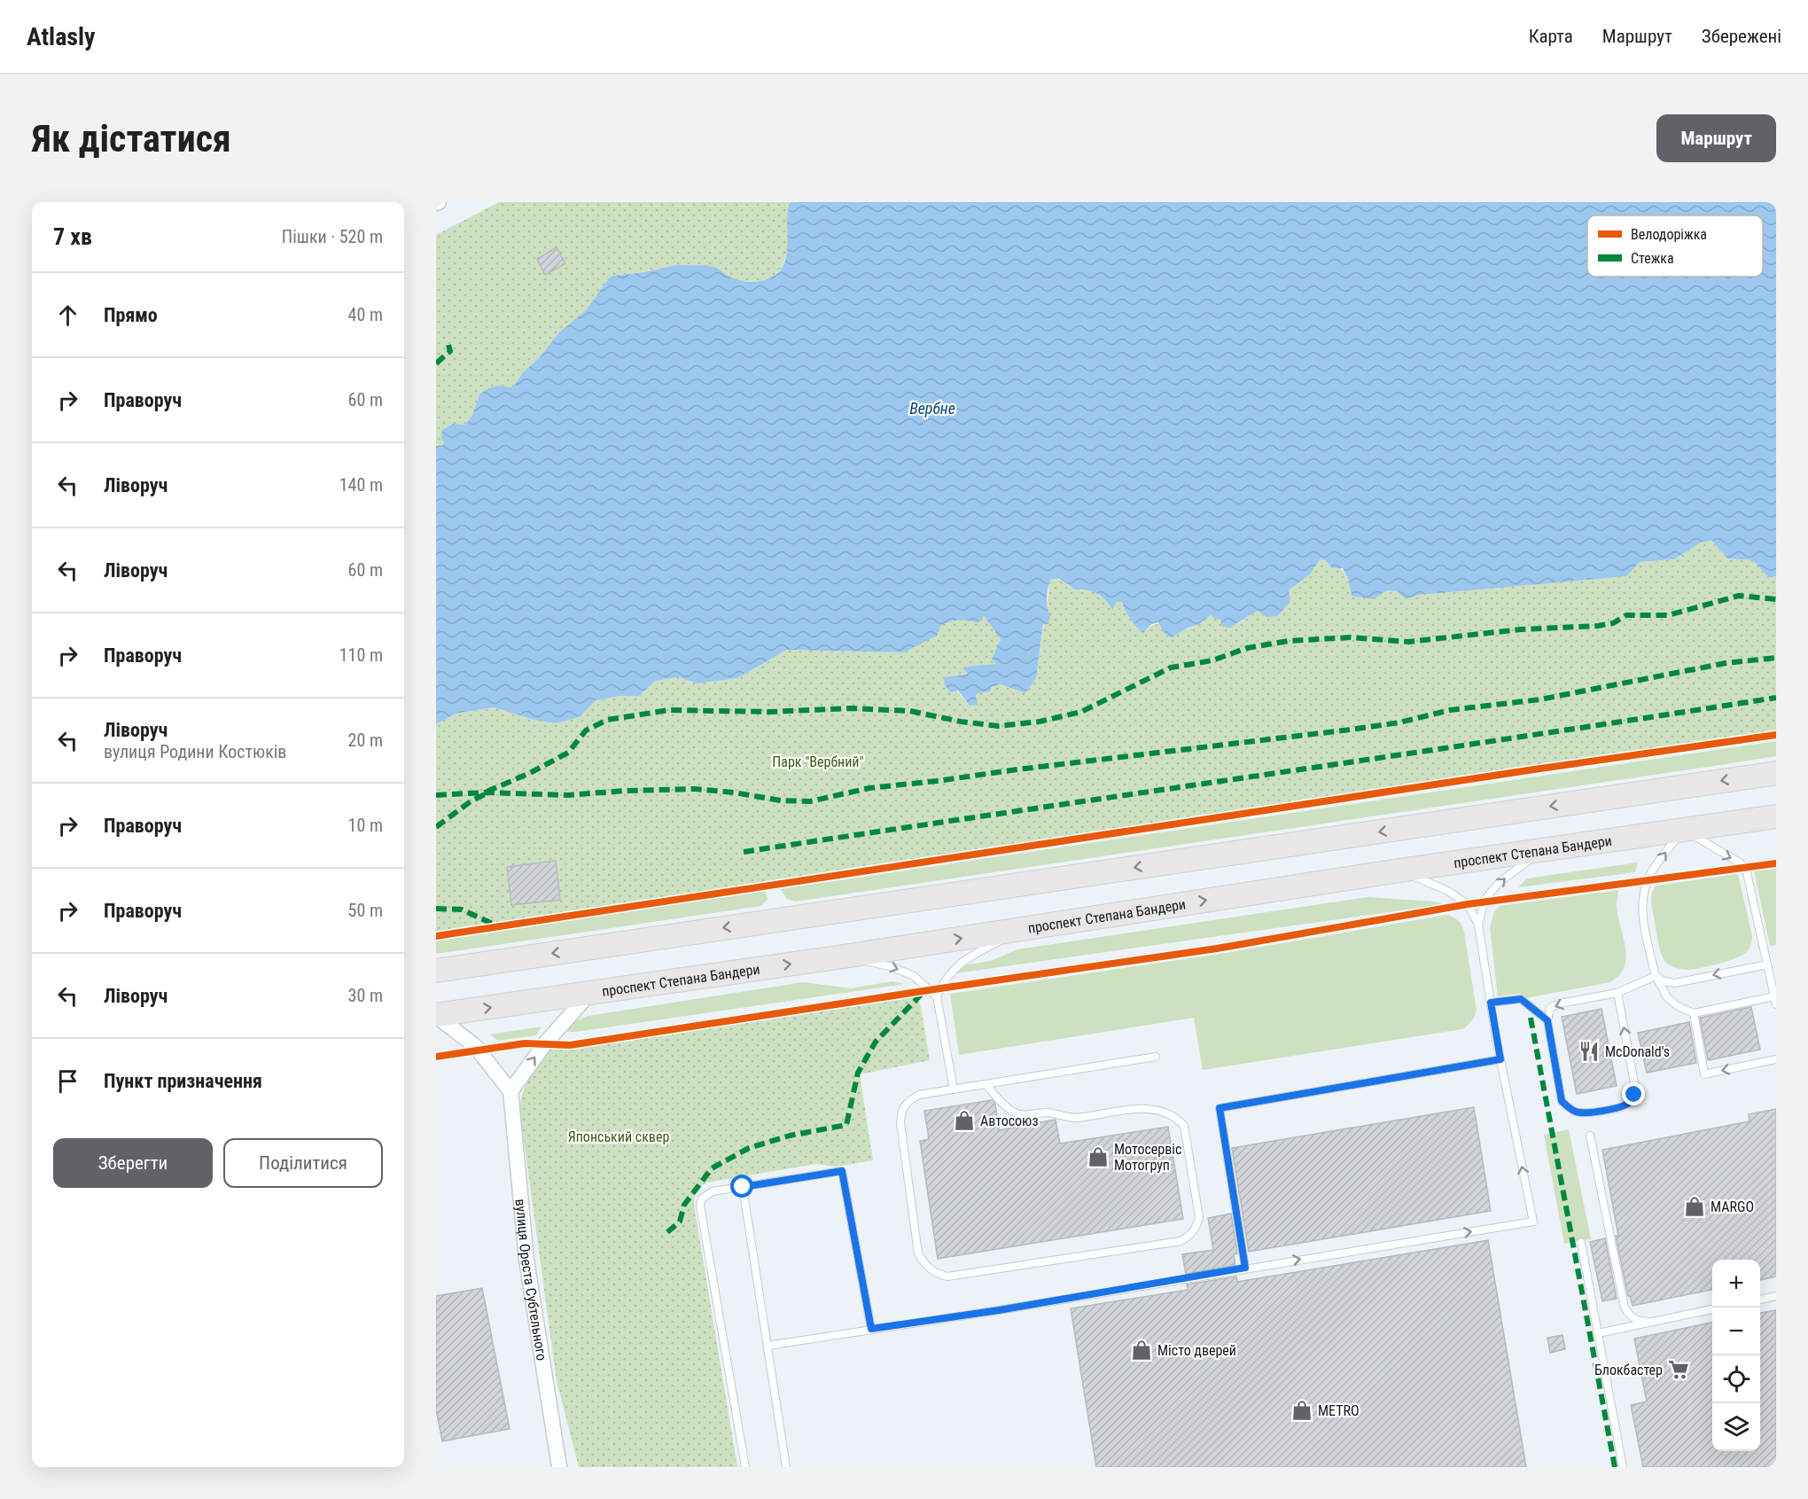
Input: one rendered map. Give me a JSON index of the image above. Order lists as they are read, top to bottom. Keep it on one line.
{"streets":{"main road":["проспект Степана Бандери"],"street":["вулиця Ореста Субтельного"]},"water":["Вербне"],"parks":["Парк \"Вербний\"","Японський сквер"],"places":{"restaurant":["McDonald's"],"shop":["Автосоюз","Мотосервіс Мотогруп","MARGO","Місто дверей","METRO"],"supermarket":["Блокбастер"]},"legend":["Велодоріжка","Стежка"],"page":{"header":"Atlasly","nav":["Карта","Маршрут","Збережені"],"buttons":["Маршрут",["Зберегти","Поділитися"]],"title":"Як дістатися","heading":["7 хв","Пішки · 520 m"],"list":[["Прямо","40 m"],["Праворуч","60 m"],["Ліворуч","140 m"],["Ліворуч","60 m"],["Праворуч","110 m"],["Ліворуч","вулиця Родини Костюків","20 m"],["Праворуч","10 m"],["Праворуч","50 m"],["Ліворуч","30 m"],"Пункт призначення"],"map_buttons":["+","−"]}}
